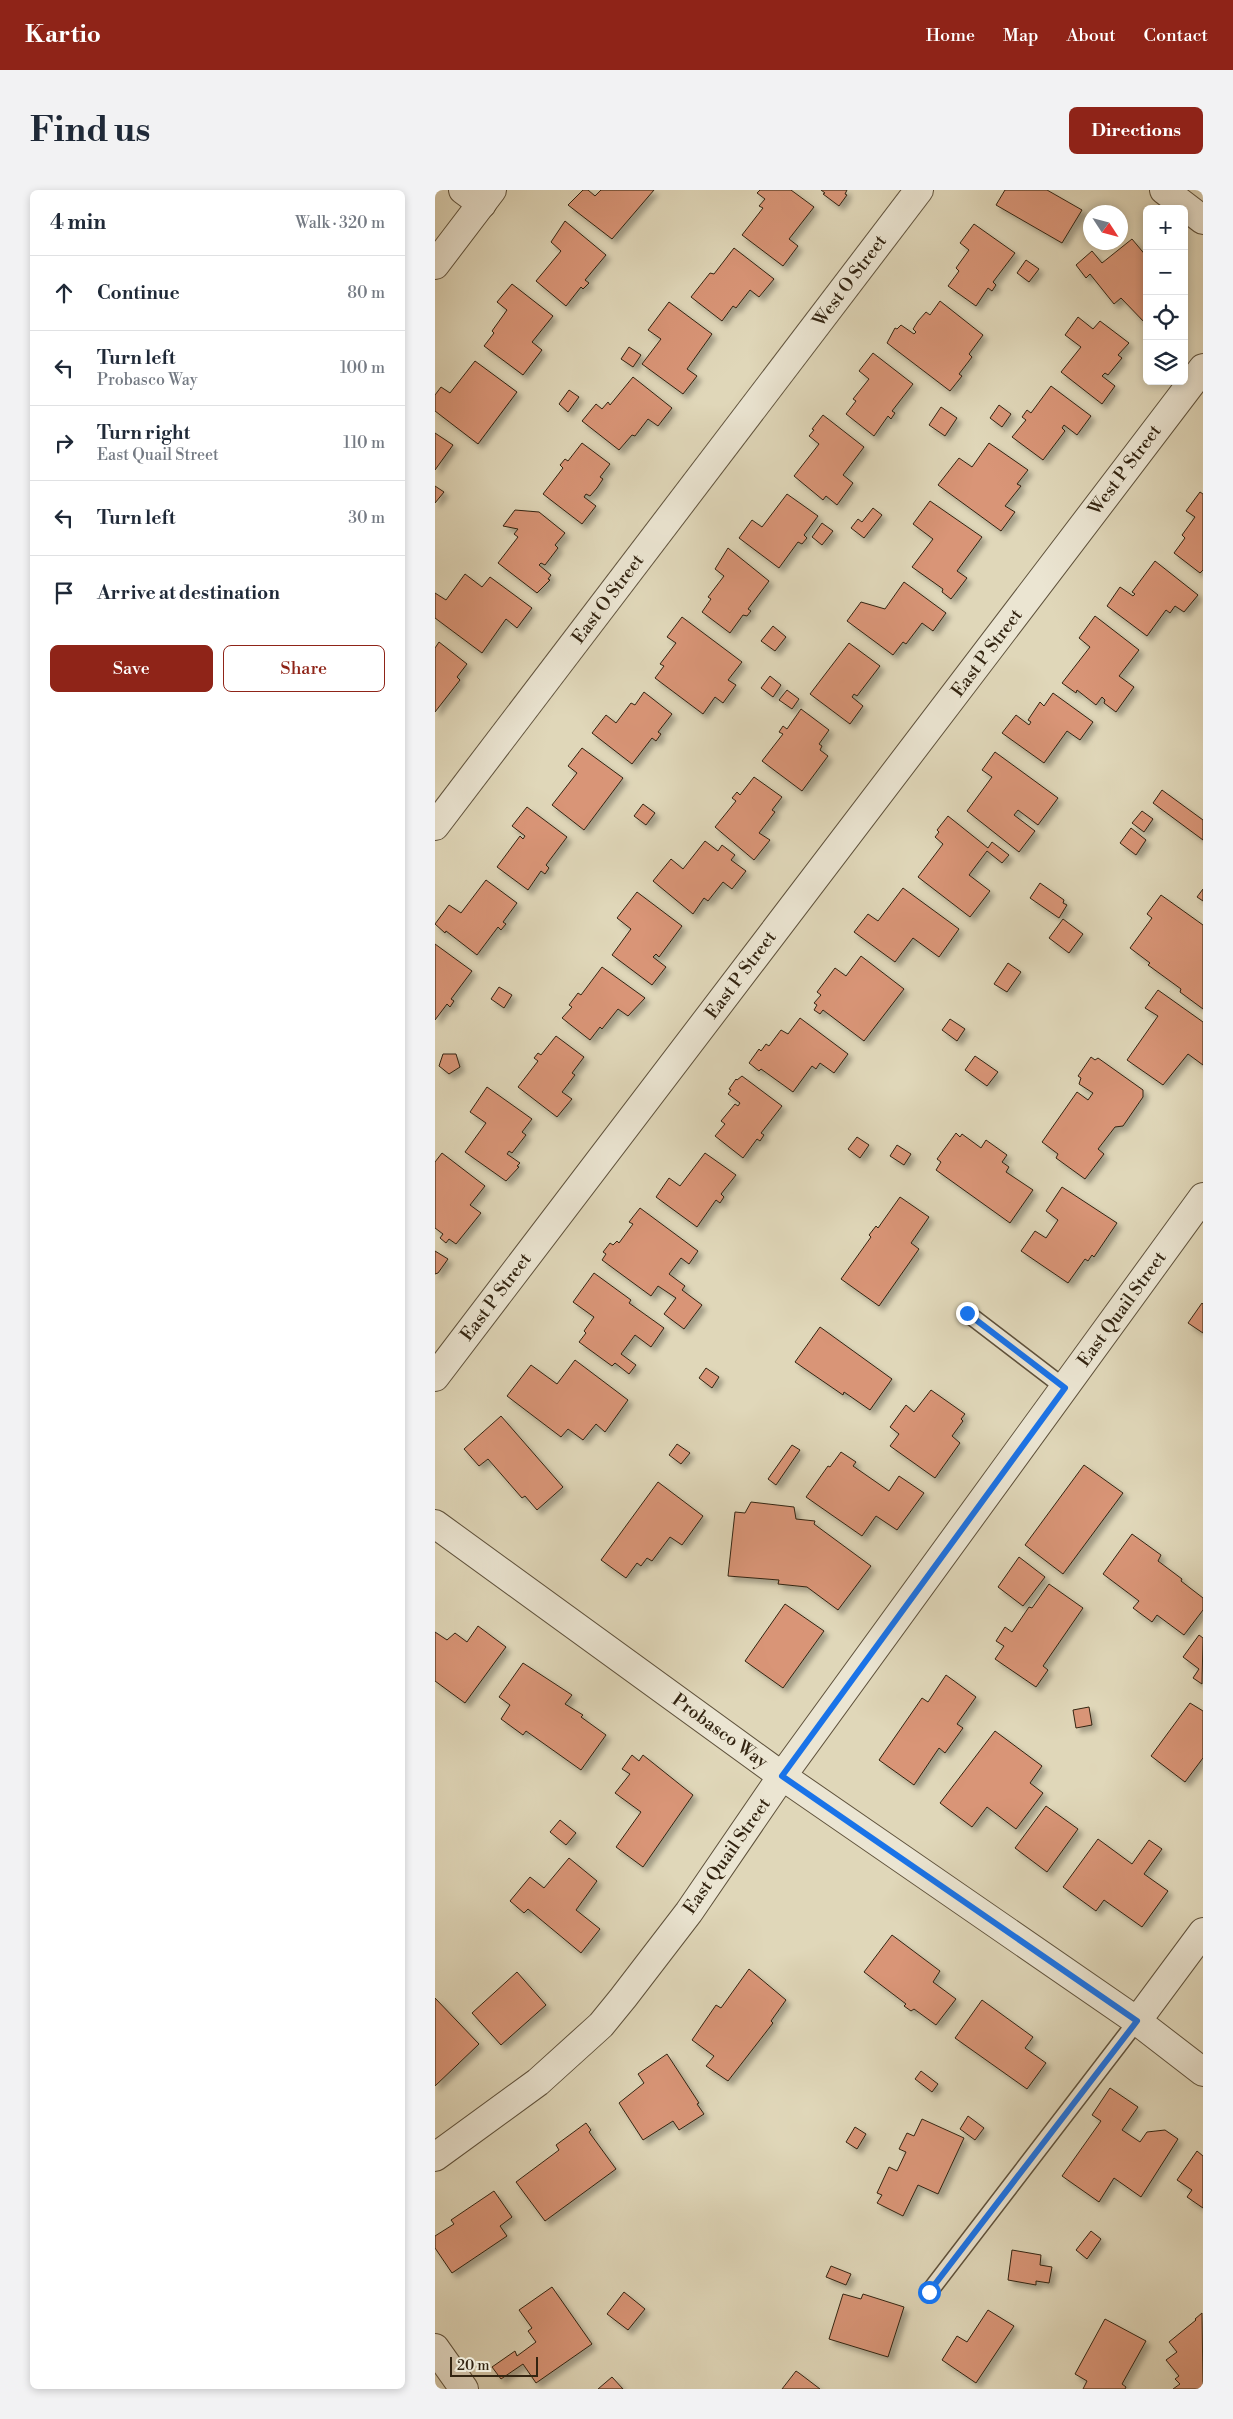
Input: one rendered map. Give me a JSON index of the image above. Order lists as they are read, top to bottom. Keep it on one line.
{"streets":{"street":["West O Street","West P Street","East O Street","East P Street","East Quail Street","Probasco Way"]},"crossings":[["West O Street","East O Street"],["West P Street","East P Street"],["East Quail Street","Probasco Way"]],"scale_bar":"20 m","north":"bottom right","page":{"header":"Kartio","nav":["Home","Map","About","Contact"],"buttons":["Directions",["Save","Share"]],"title":"Find us","heading":["4 min","Walk · 320 m"],"map_buttons":["+","−"],"list":[["Continue","80 m"],["Turn left","Probasco Way","100 m"],["Turn right","East Quail Street","110 m"],["Turn left","30 m"],"Arrive at destination"],"scale":"20 m"}}
